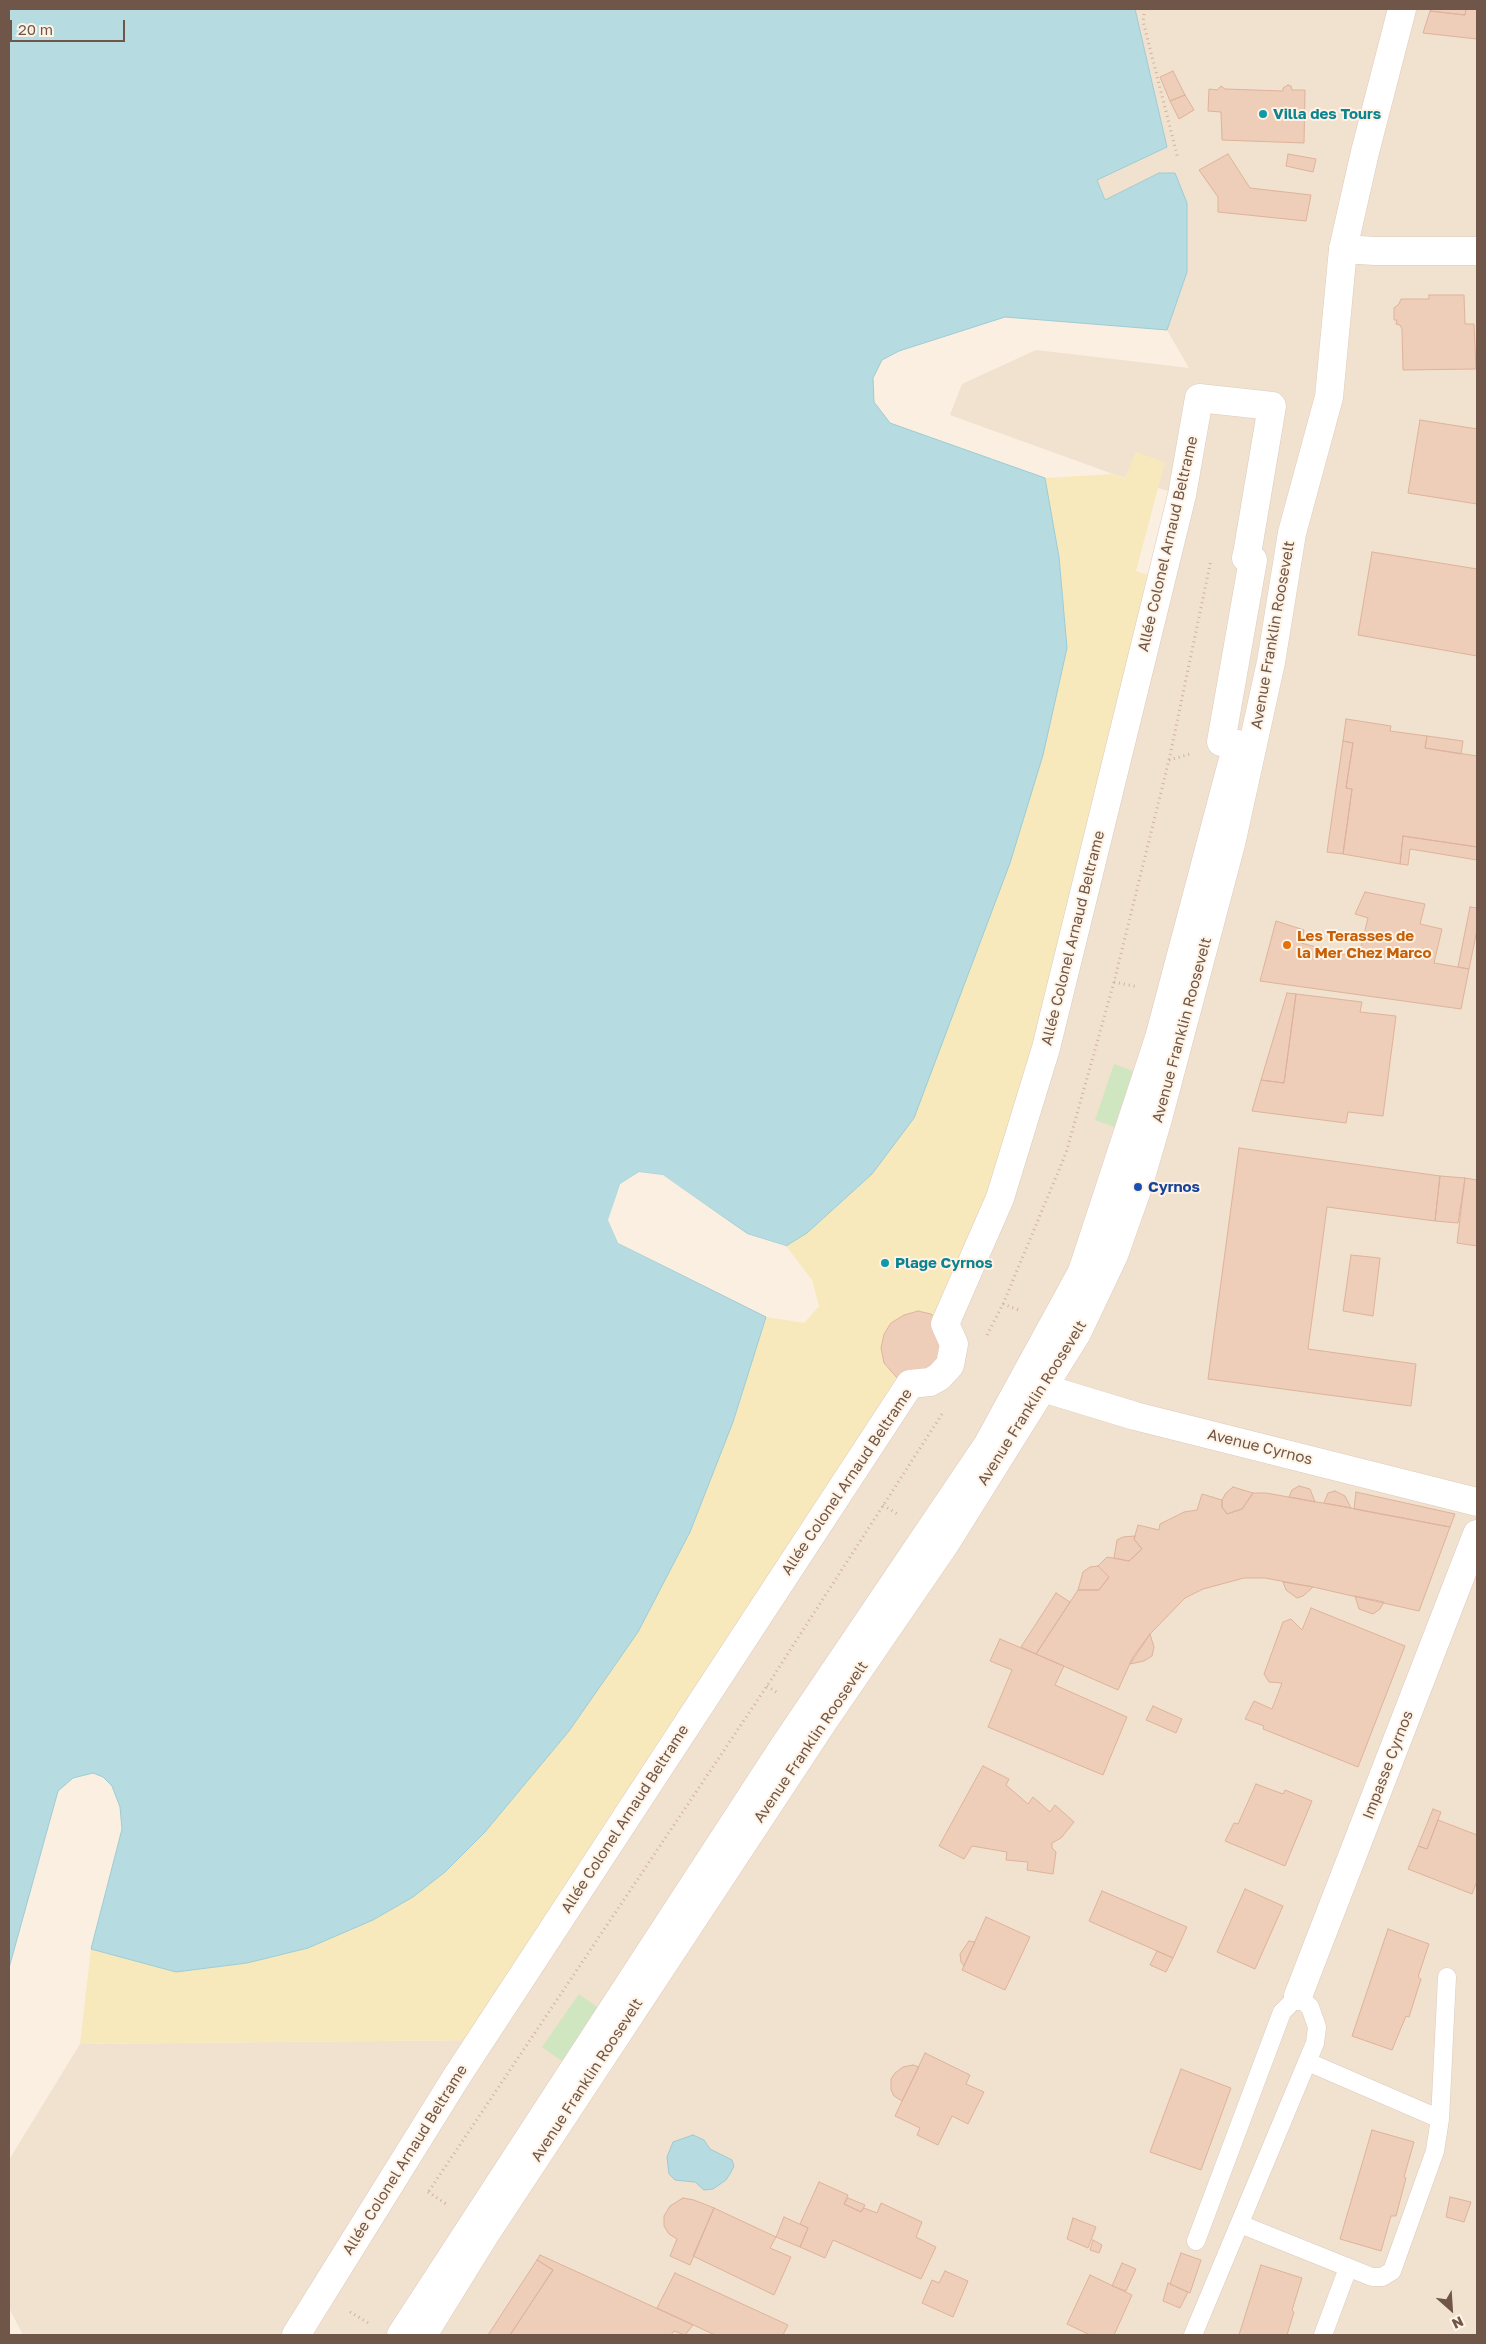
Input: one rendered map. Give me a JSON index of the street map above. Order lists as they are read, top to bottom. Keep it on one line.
{"streets":{"street":["Allée Colonel Arnaud Beltrame","Avenue Franklin Roosevelt","Avenue Cyrnos","Impasse Cyrnos"]},"crossings":[["Avenue Franklin Roosevelt","Avenue Cyrnos"]],"places":["Villa des Tours","Les Terasses de la Mer Chez Marco","Cyrnos","Plage Cyrnos"],"scale_bar":"20 m","north":"bottom right"}
